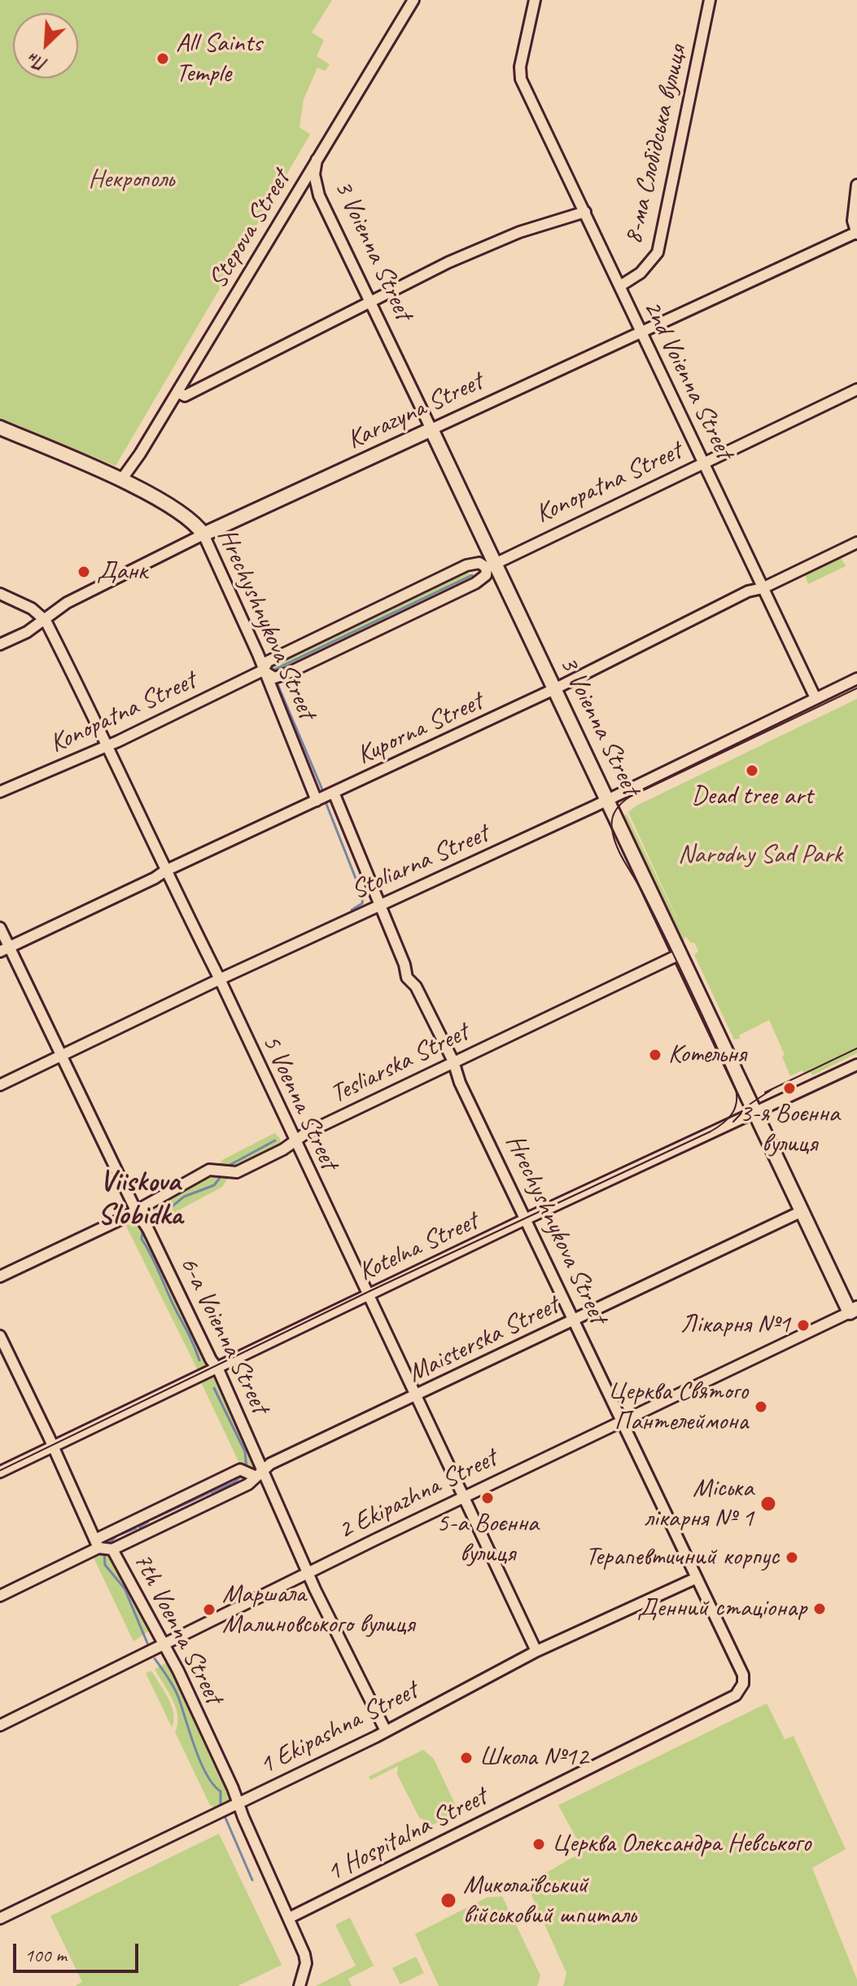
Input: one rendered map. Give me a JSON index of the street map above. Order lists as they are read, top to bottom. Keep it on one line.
{"streets":{"main road":["3 Voienna Street","Karazyna Street","Hrechyshnykova Street"],"street":["8-ма Слобідська вулиця","Stepova Street","2nd Voienna Street","Konopatna Street","Kuporna Street","Stoliarna Street","Tesliarska Street","5 Voenna Street","Kotelna Street","6-a Voienna Street","Maisterska Street","2 Ekipazhna Street","7th Voenna Street","1 Ekipashna Street","1 Hospitalna Street"]},"crossings":[["8-ма Слобідська вулиця","2nd Voienna Street"],["Stepova Street","3 Voienna Street"],["Stepova Street","Hrechyshnykova Street"],["3 Voienna Street","Karazyna Street"],["3 Voienna Street","Konopatna Street"],["3 Voienna Street","Kuporna Street"],["3 Voienna Street","Stoliarna Street"],["3 Voienna Street","Tesliarska Street"],["3 Voienna Street","Kotelna Street"],["3 Voienna Street","Maisterska Street"],["3 Voienna Street","2 Ekipazhna Street"],["2nd Voienna Street","Karazyna Street"],["2nd Voienna Street","Konopatna Street"],["2nd Voienna Street","Kuporna Street"],["2nd Voienna Street","Stoliarna Street"],["Karazyna Street","Hrechyshnykova Street"],["Karazyna Street","5 Voenna Street"],["Konopatna Street","Hrechyshnykova Street"],["Konopatna Street","5 Voenna Street"],["Hrechyshnykova Street","Kuporna Street"],["Hrechyshnykova Street","Stoliarna Street"],["Hrechyshnykova Street","Tesliarska Street"],["Hrechyshnykova Street","Kotelna Street"],["Hrechyshnykova Street","Maisterska Street"],["Hrechyshnykova Street","2 Ekipazhna Street"],["Hrechyshnykova Street","1 Ekipashna Street"],["Hrechyshnykova Street","1 Hospitalna Street"],["Kuporna Street","5 Voenna Street"],["Kuporna Street","6-a Voienna Street"],["Stoliarna Street","5 Voenna Street"],["Stoliarna Street","6-a Voienna Street"],["Tesliarska Street","5 Voenna Street"],["Tesliarska Street","6-a Voienna Street"],["5 Voenna Street","Kotelna Street"],["5 Voenna Street","Maisterska Street"],["5 Voenna Street","2 Ekipazhna Street"],["5 Voenna Street","1 Ekipashna Street"],["Kotelna Street","6-a Voienna Street"],["Kotelna Street","7th Voenna Street"],["6-a Voienna Street","Maisterska Street"],["6-a Voienna Street","2 Ekipazhna Street"],["6-a Voienna Street","1 Ekipashna Street"],["Maisterska Street","7th Voenna Street"],["2 Ekipazhna Street","7th Voenna Street"],["7th Voenna Street","1 Ekipashna Street"],["7th Voenna Street","1 Hospitalna Street"]],"districts":["Viiskova Slobidka"],"parks":["Некрополь","Narodny Sad Park"],"places":["All Saints Temple","Данк","Dead tree art","Котельня","3-я Воєнна вулиця","Лікарня №1","Церква Святого Пантелеймона","5-а Воєнна вулиця","Міська лікарня № 1","Терапевтичний корпус","Денний стаціонар","Маршала Малиновського вулиця","Школа №12","Церква Олександра Невського","Миколаївський військовий шпиталь"],"scale_bar":"100 m","north":"bottom left"}
